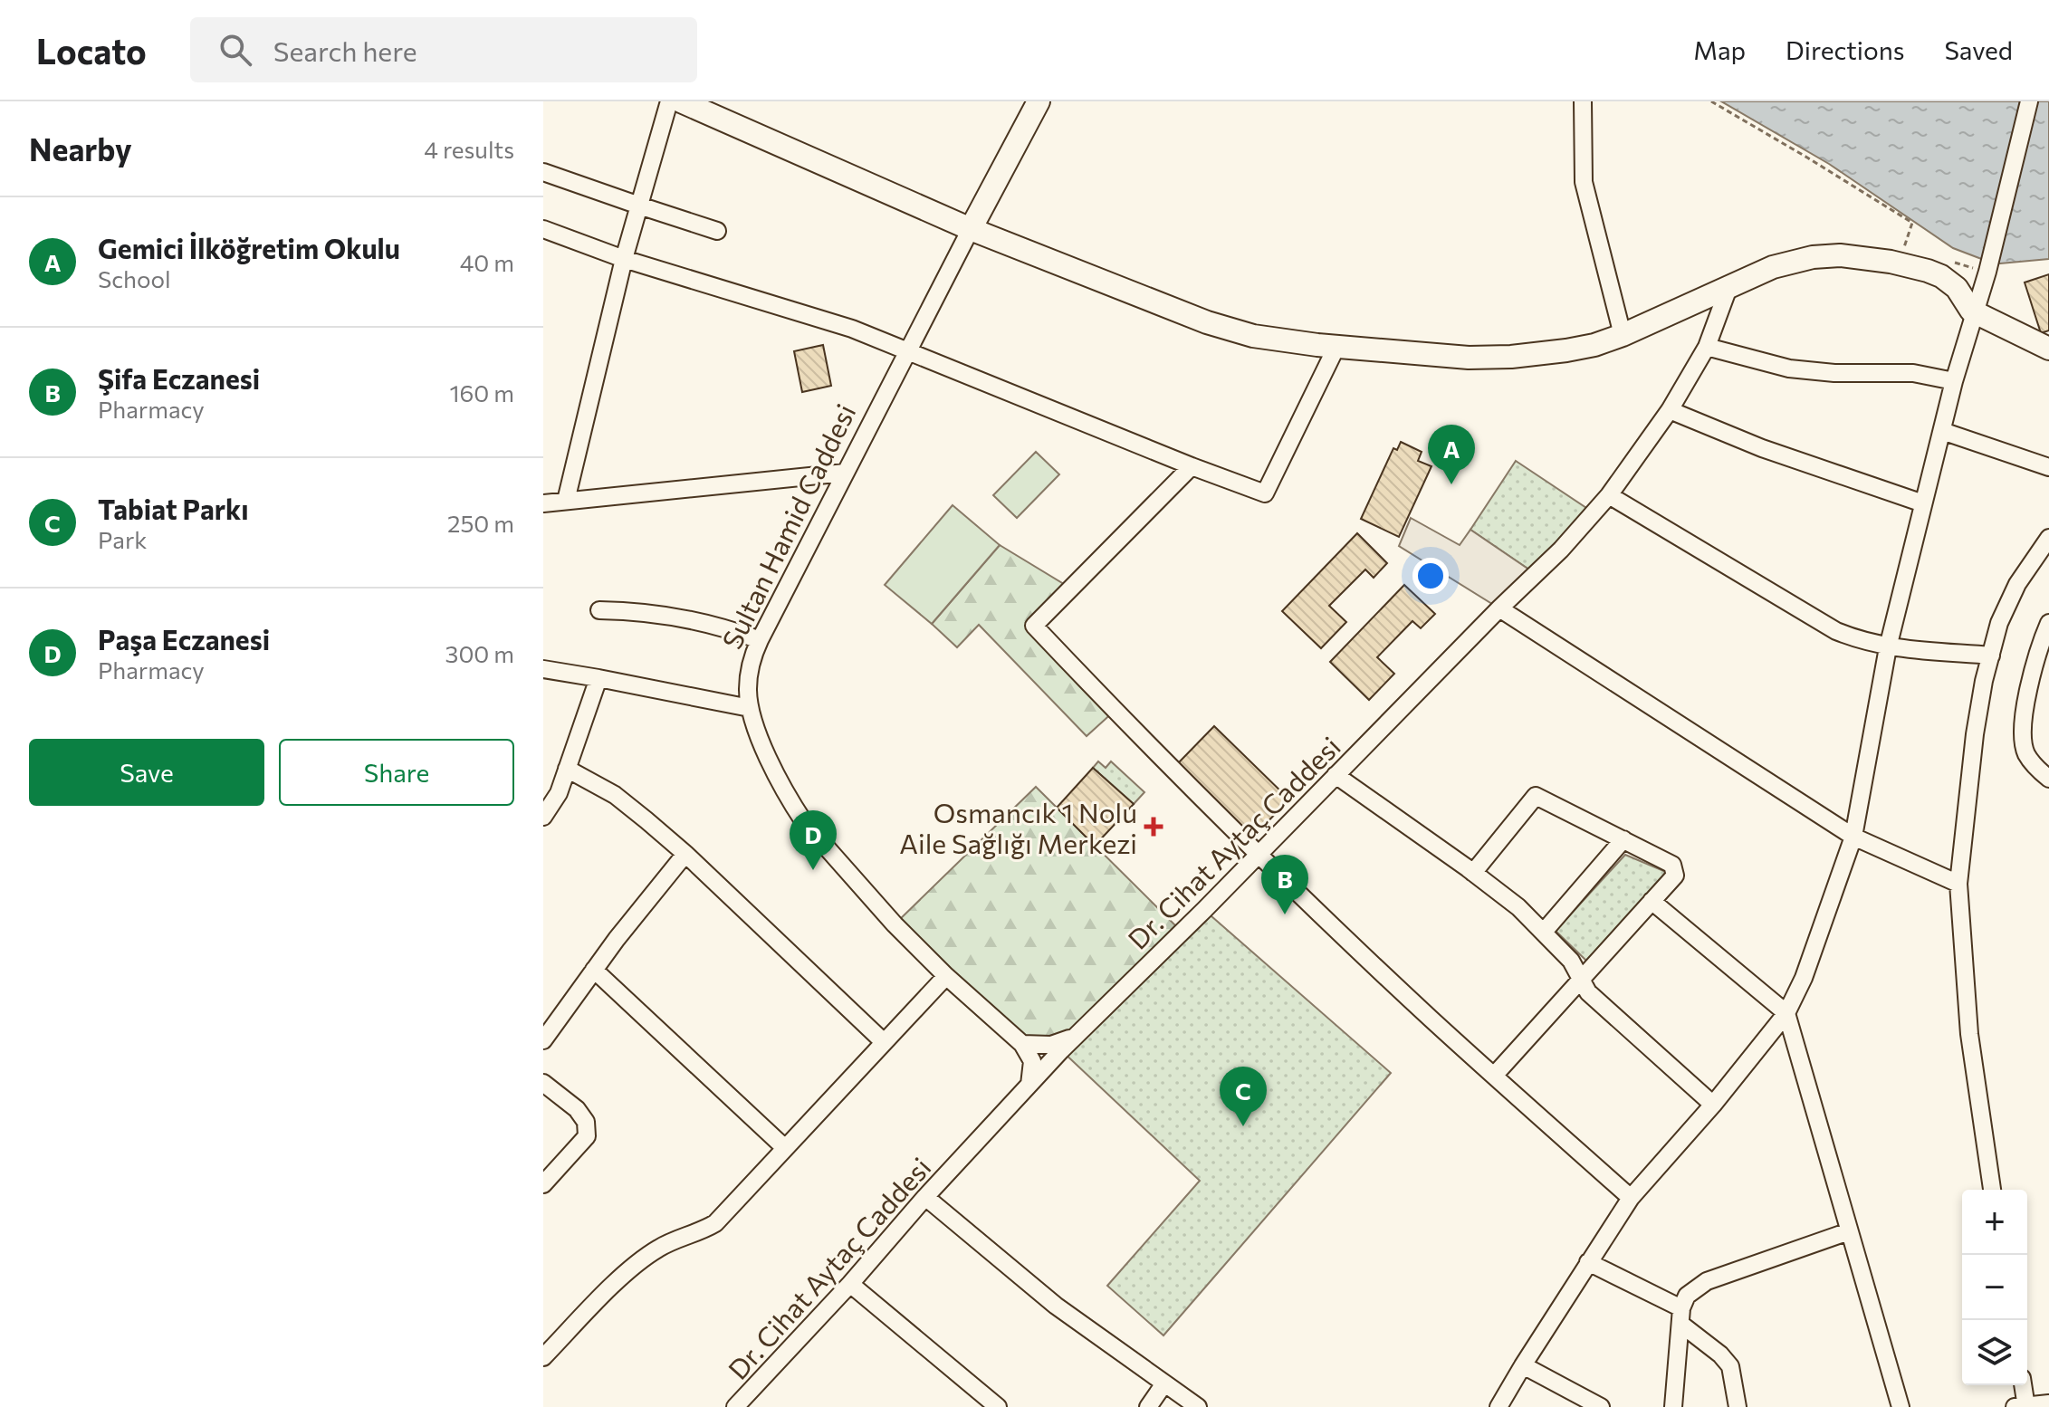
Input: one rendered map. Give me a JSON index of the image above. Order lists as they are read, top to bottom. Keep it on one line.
{"streets":{"main road":["Sultan Hamid Caddesi"],"street":["Dr. Cihat Aytaç Caddesi"]},"places":{"health":["Osmancık 1 Nolu Aile Sağlığı Merkezi"]},"page":{"header":"Locato","search":"Search here","nav":["Map","Directions","Saved"],"heading":["Nearby","4 results"],"list":[{"mark":"A","name":"Gemici İlköğretim Okulu","note":"School","value":"40 m"},{"mark":"B","name":"Şifa Eczanesi","note":"Pharmacy","value":"160 m"},{"mark":"C","name":"Tabiat Parkı","note":"Park","value":"250 m"},{"mark":"D","name":"Paşa Eczanesi","note":"Pharmacy","value":"300 m"}],"pins":["A","D","B","C"],"buttons":["Save","Share"],"map_buttons":["+","−"]}}
